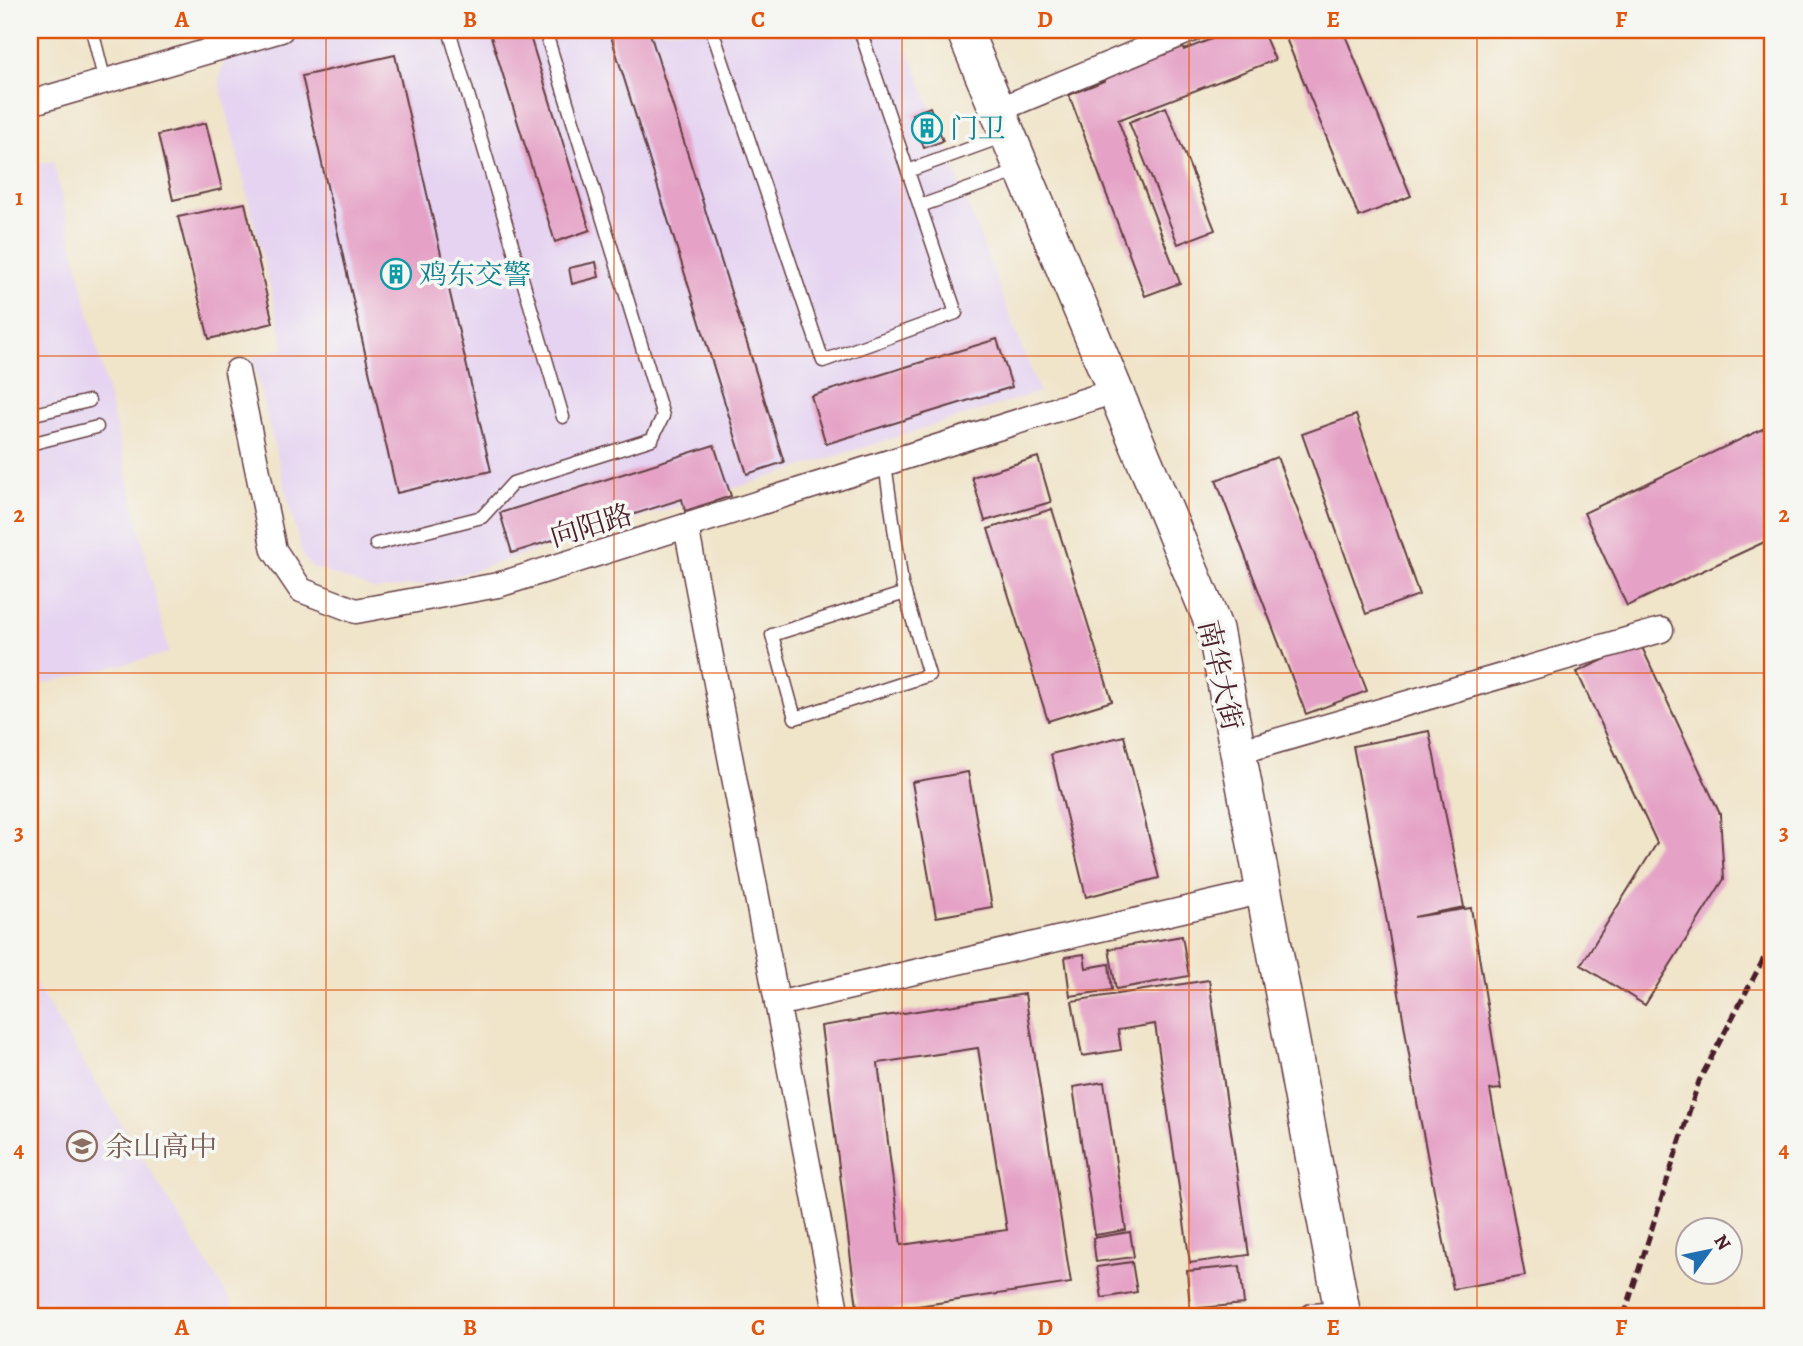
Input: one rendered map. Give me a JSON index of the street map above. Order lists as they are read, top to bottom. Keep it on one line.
{"streets":{"main road":["南华大街"],"street":["向阳路"]},"crossings":[["向阳路","南华大街"]],"places":{"building":["门卫","鸡东交警"],"school or university":["余山高中"]},"north":"top right","grid":{"columns":["A","B","C","D","E","F"],"rows":["1","2","3","4"]}}
